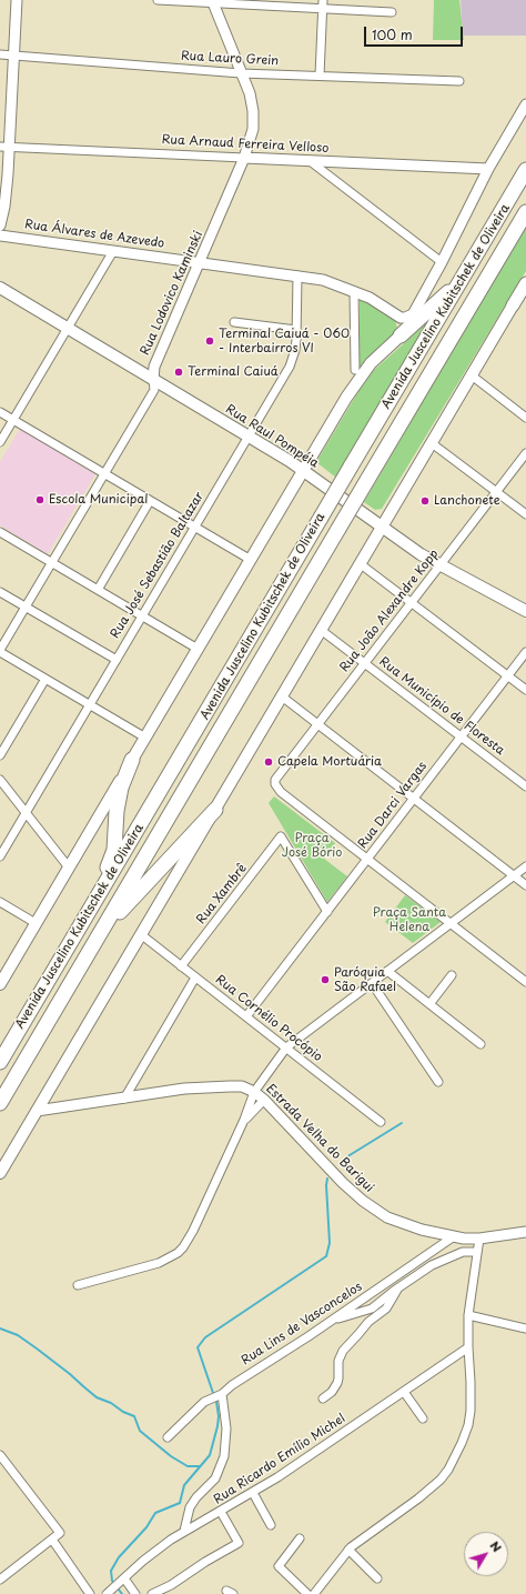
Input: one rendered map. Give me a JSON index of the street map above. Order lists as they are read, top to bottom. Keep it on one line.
{"streets":{"highway":["Avenida Juscelino Kubitschek de Oliveira"],"main road":["Rua Raul Pompéia"],"street":["Rua Lauro Grein","Rua Arnaud Ferreira Velloso","Rua Álvares de Azevedo","Rua Lodovico Kaminski","Rua José Sebastião Baltazar","Rua João Alexandre Kopp","Rua Município de Floresta","Rua Darci Vargas","Rua Xambrê","Rua Cornélio Procópio","Estrada Velha do Barigui","Rua Lins de Vasconcelos","Rua Ricardo Emílio Michel"]},"crossings":[["Rua Lauro Grein","Rua Lodovico Kaminski"],["Rua Arnaud Ferreira Velloso","Rua Lodovico Kaminski"],["Rua Álvares de Azevedo","Rua Lodovico Kaminski"],["Rua Álvares de Azevedo","Rua José Sebastião Baltazar"],["Rua Lodovico Kaminski","Rua Raul Pompéia"],["Rua Raul Pompéia","Rua José Sebastião Baltazar"],["Rua Raul Pompéia","Rua João Alexandre Kopp"],["Rua João Alexandre Kopp","Rua Município de Floresta"],["Rua João Alexandre Kopp","Rua Darci Vargas"],["Rua Município de Floresta","Rua Darci Vargas"],["Rua Darci Vargas","Rua Xambrê"],["Rua Darci Vargas","Rua Cornélio Procópio"],["Rua Xambrê","Rua Cornélio Procópio"],["Estrada Velha do Barigui","Rua Lins de Vasconcelos"]],"parks":["Praça José Bório","Praça Santa Helena"],"places":["Terminal Caiuá - 060 - Interbairros VI","Terminal Caiuá","Escola Municipal","Lanchonete","Capela Mortuária","Paróquia São Rafael"],"scale_bar":"100 m","north":"top right"}
